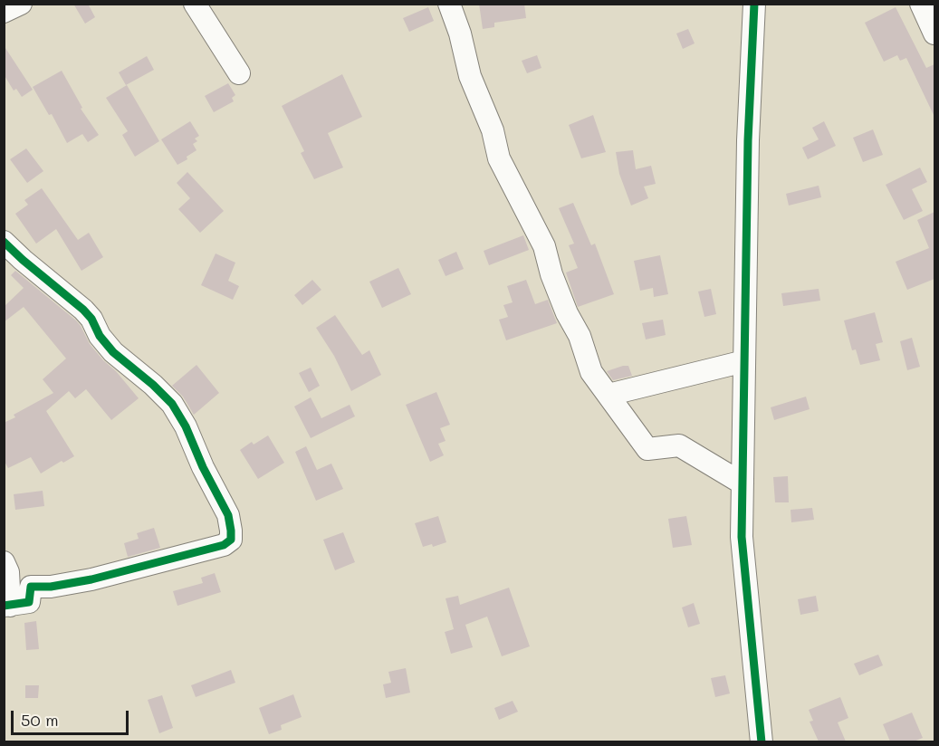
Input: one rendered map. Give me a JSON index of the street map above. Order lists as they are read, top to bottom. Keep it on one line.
{"scale_bar":"50 m"}
